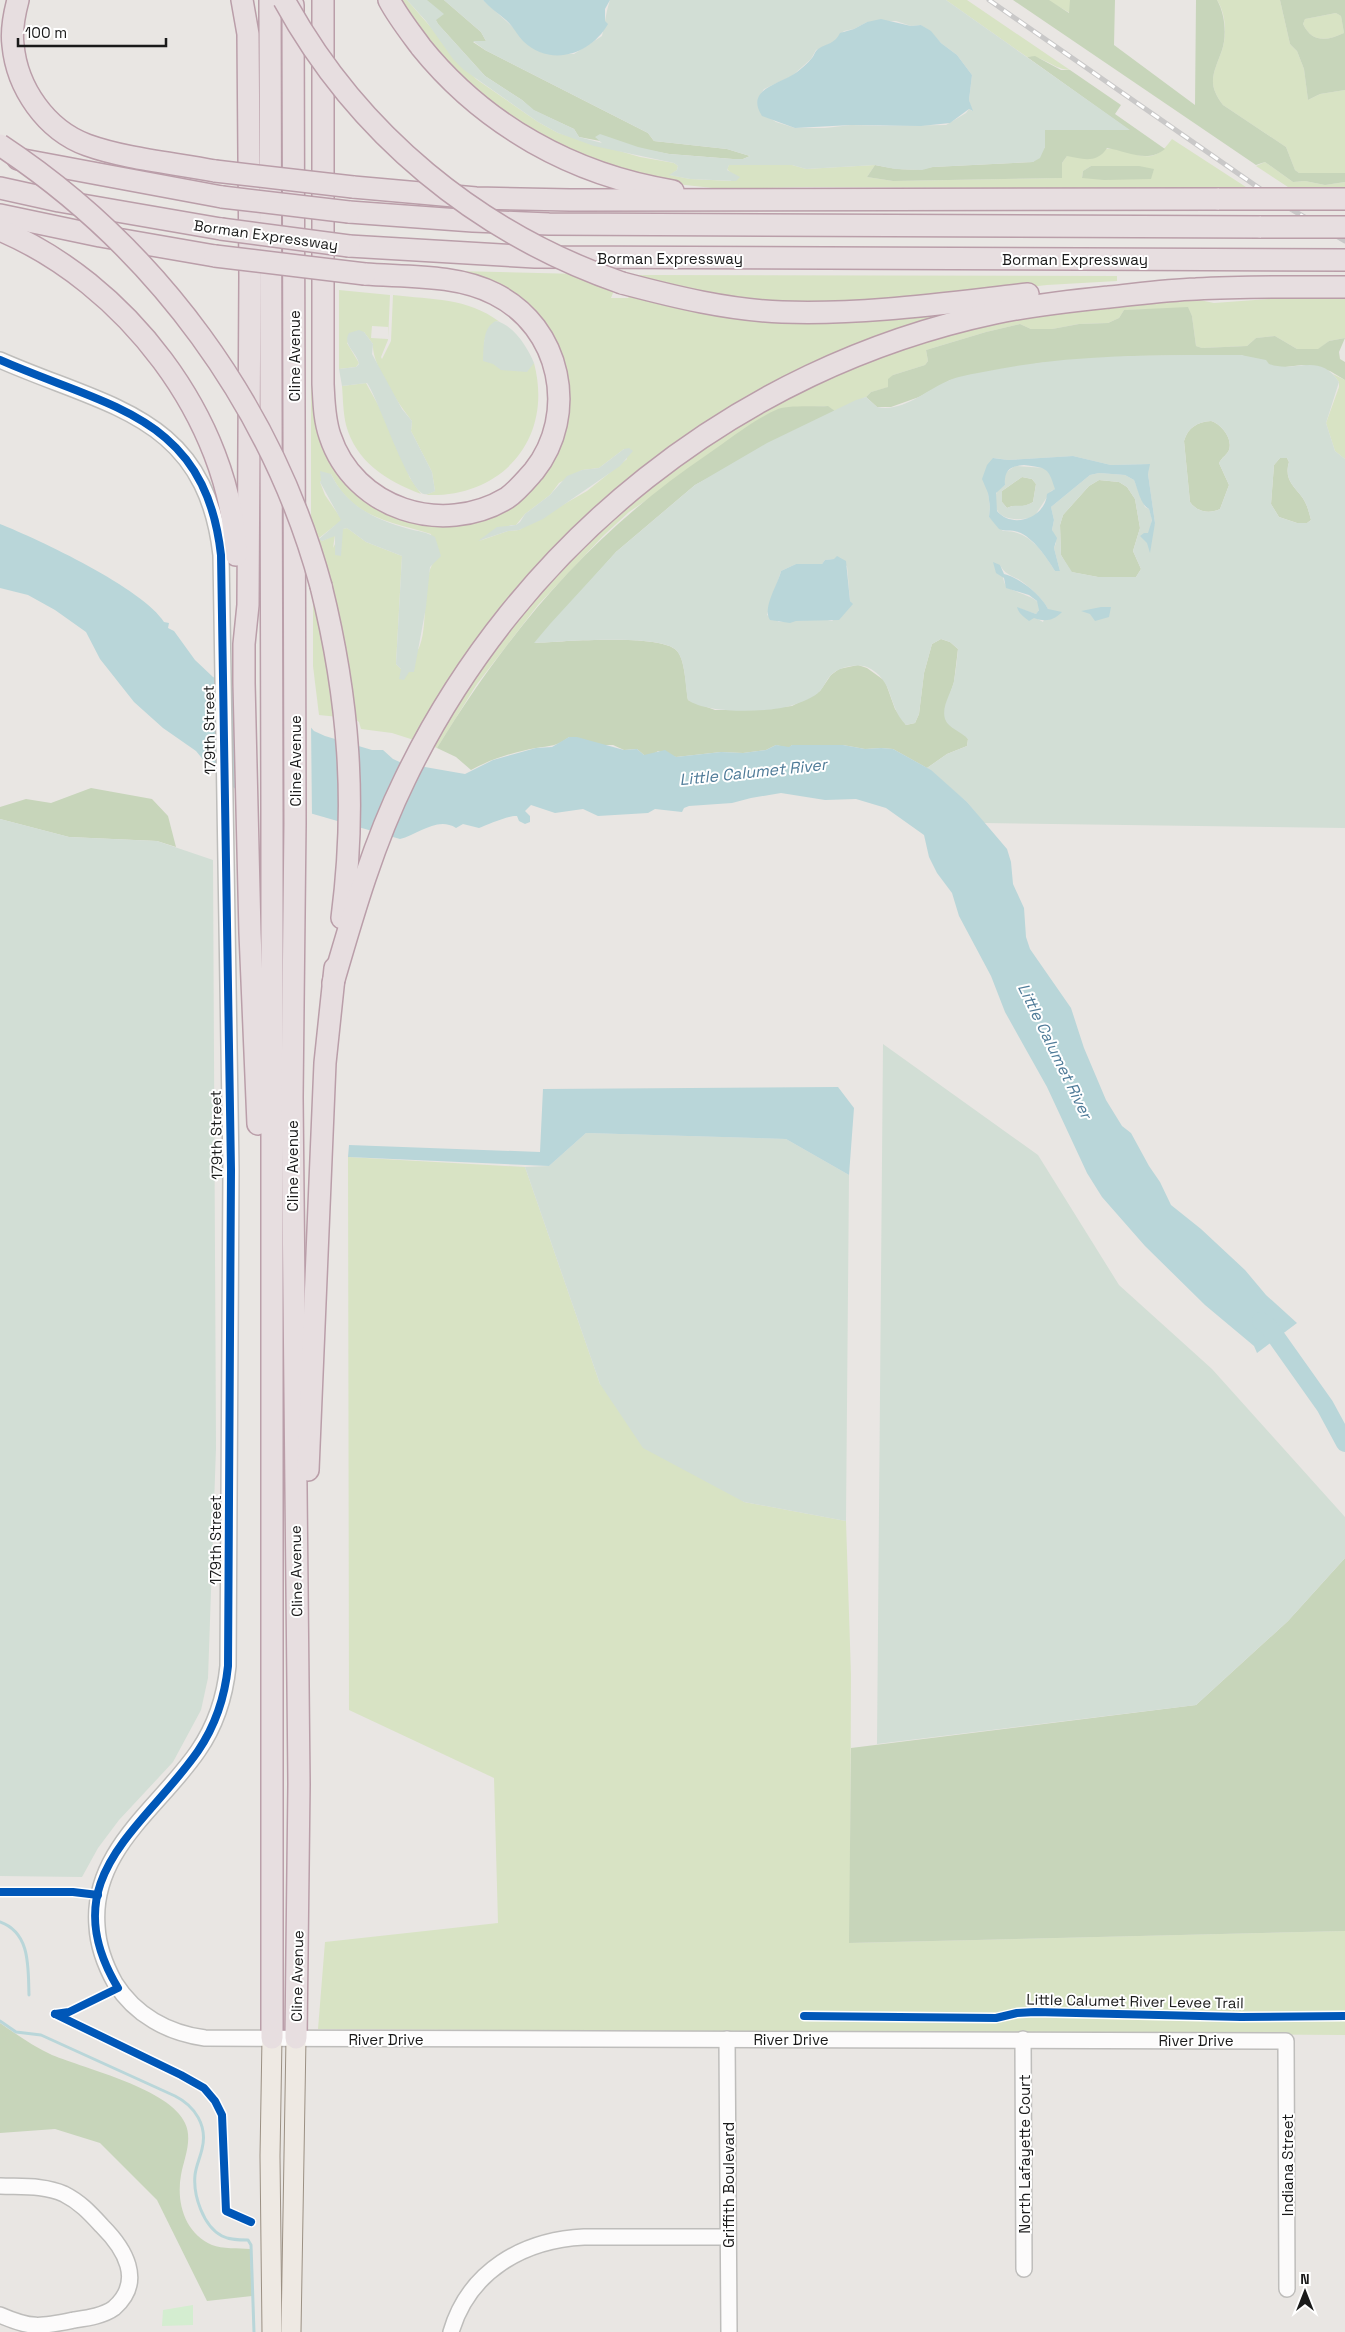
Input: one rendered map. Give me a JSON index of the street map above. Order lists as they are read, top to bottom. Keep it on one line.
{"streets":{"highway":["Borman Expressway","Cline Avenue"],"street":["179th Street","River Drive","North Lafayette Court","Indiana Street","Griffith Boulevard"],"cycle path":["Little Calumet River Levee Trail"]},"crossings":[["Cline Avenue","179th Street"],["Cline Avenue","River Drive"],["179th Street","River Drive"],["River Drive","North Lafayette Court"],["River Drive","Indiana Street"],["River Drive","Griffith Boulevard"]],"water":["Little Calumet River"],"scale_bar":"100 m","north":"top"}
